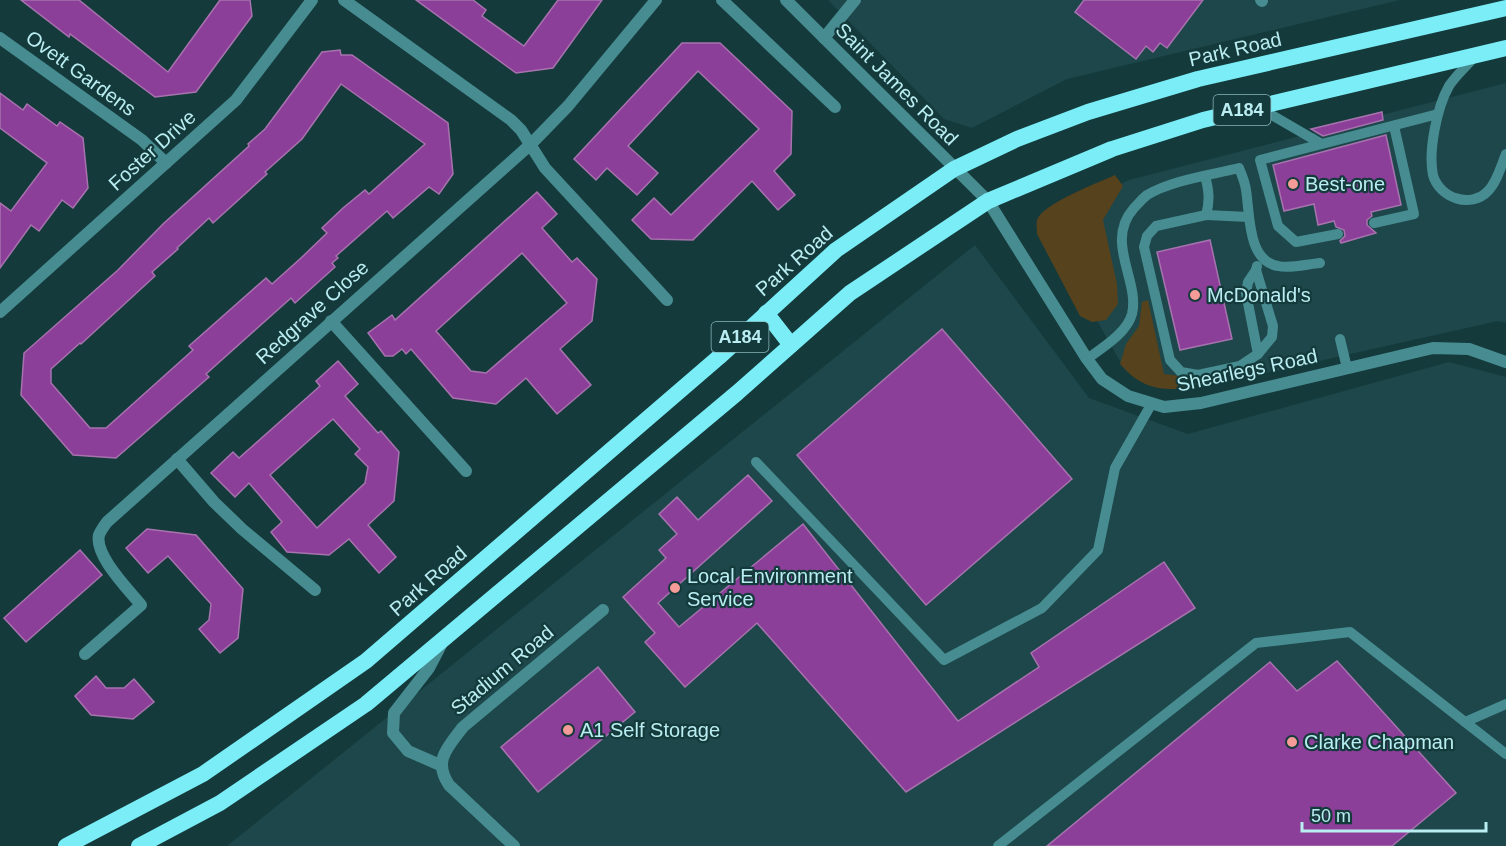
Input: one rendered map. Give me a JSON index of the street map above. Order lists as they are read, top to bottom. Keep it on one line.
{"streets":{"highway":["Park Road","A184"],"street":["Ovett Gardens","Saint James Road","Foster Drive","Redgrave Close","Shearlegs Road","Stadium Road"]},"crossings":[["Park Road","Saint James Road"],["Ovett Gardens","Foster Drive"],["Saint James Road","A184"],["Saint James Road","Shearlegs Road"],["A184","Shearlegs Road"]],"places":["Best-one","McDonald's","Local Environment Service","A1 Self Storage","Clarke Chapman"],"scale_bar":"50 m"}
